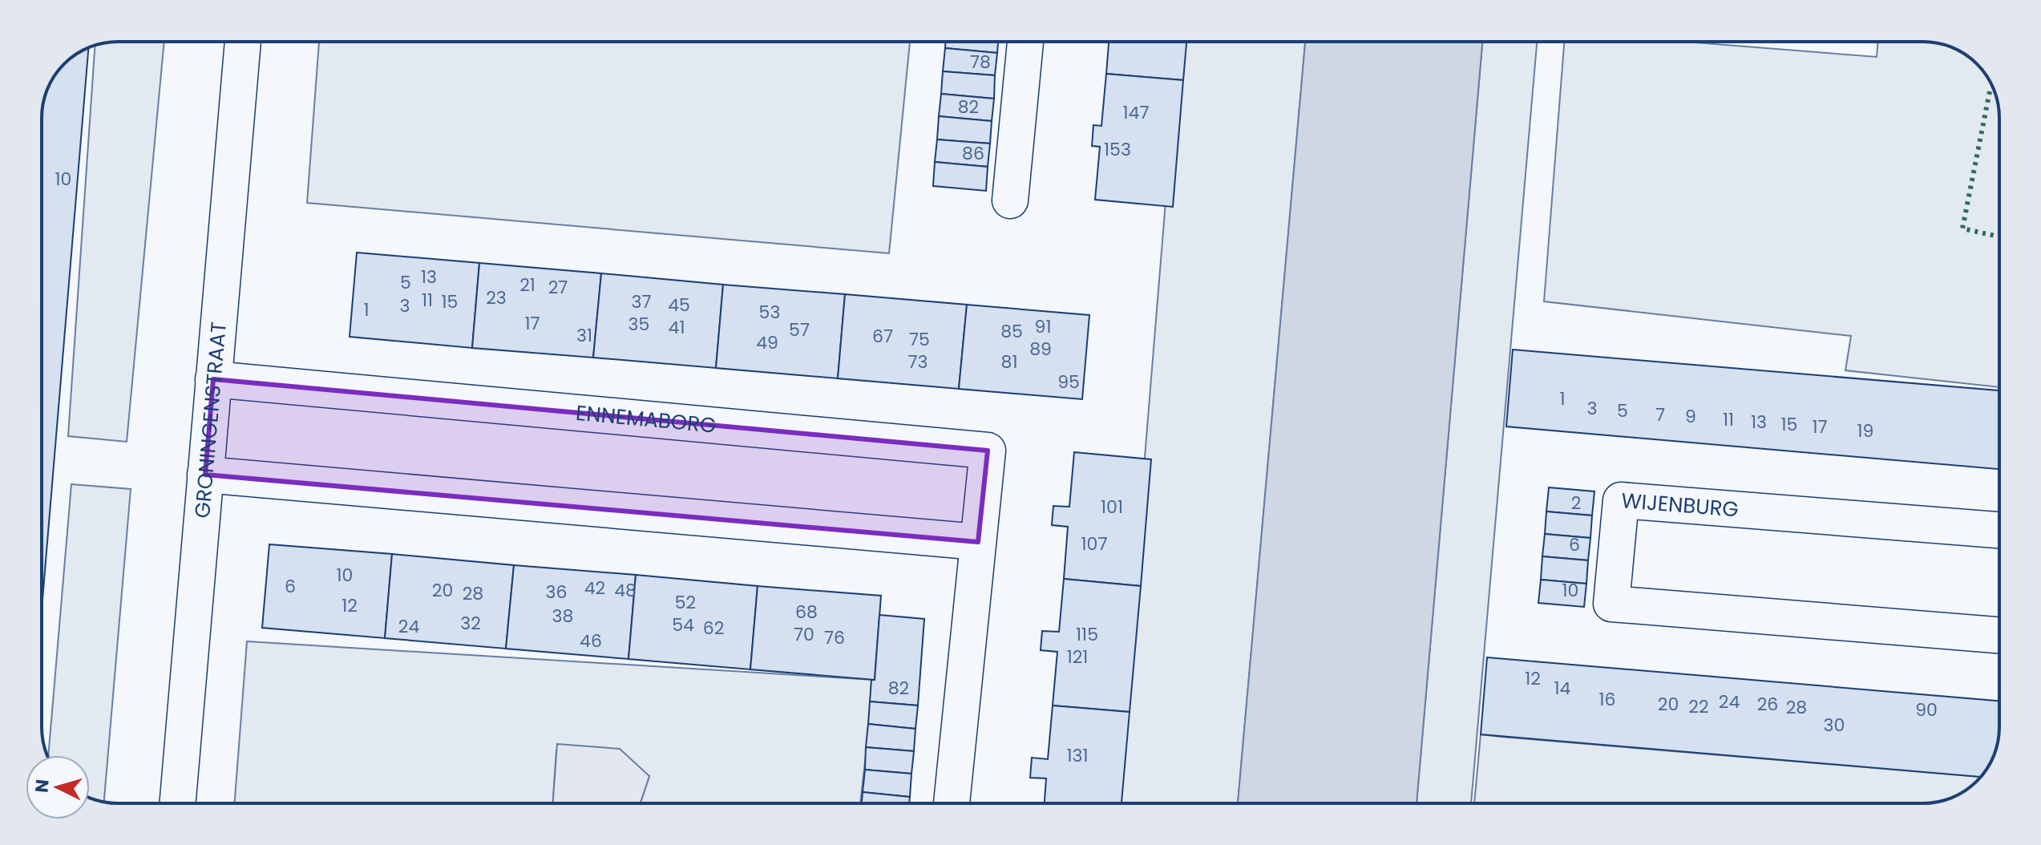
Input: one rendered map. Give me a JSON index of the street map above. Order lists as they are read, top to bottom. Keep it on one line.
{"streets":{"street":["GRONINGENSTRAAT","ENNEMABORG","WIJENBURG"]},"crossings":[["GRONINGENSTRAAT","ENNEMABORG"]],"house_numbers":["78","82","147","153","86","10","13","5","21","27","23","11","15","37","45","3","1","53","17","35","91","41","57","85","31","67","75","49","89","73","81","95","1","3","5","7","9","11","13","15","17","19","2","101","107","6","10","6","42","20","48","10","36","28","52","12","68","38","32","54","24","62","70","115","76","46","121","12","82","14","16","24","20","26","22","28","90","30","131"],"north":"left"}
